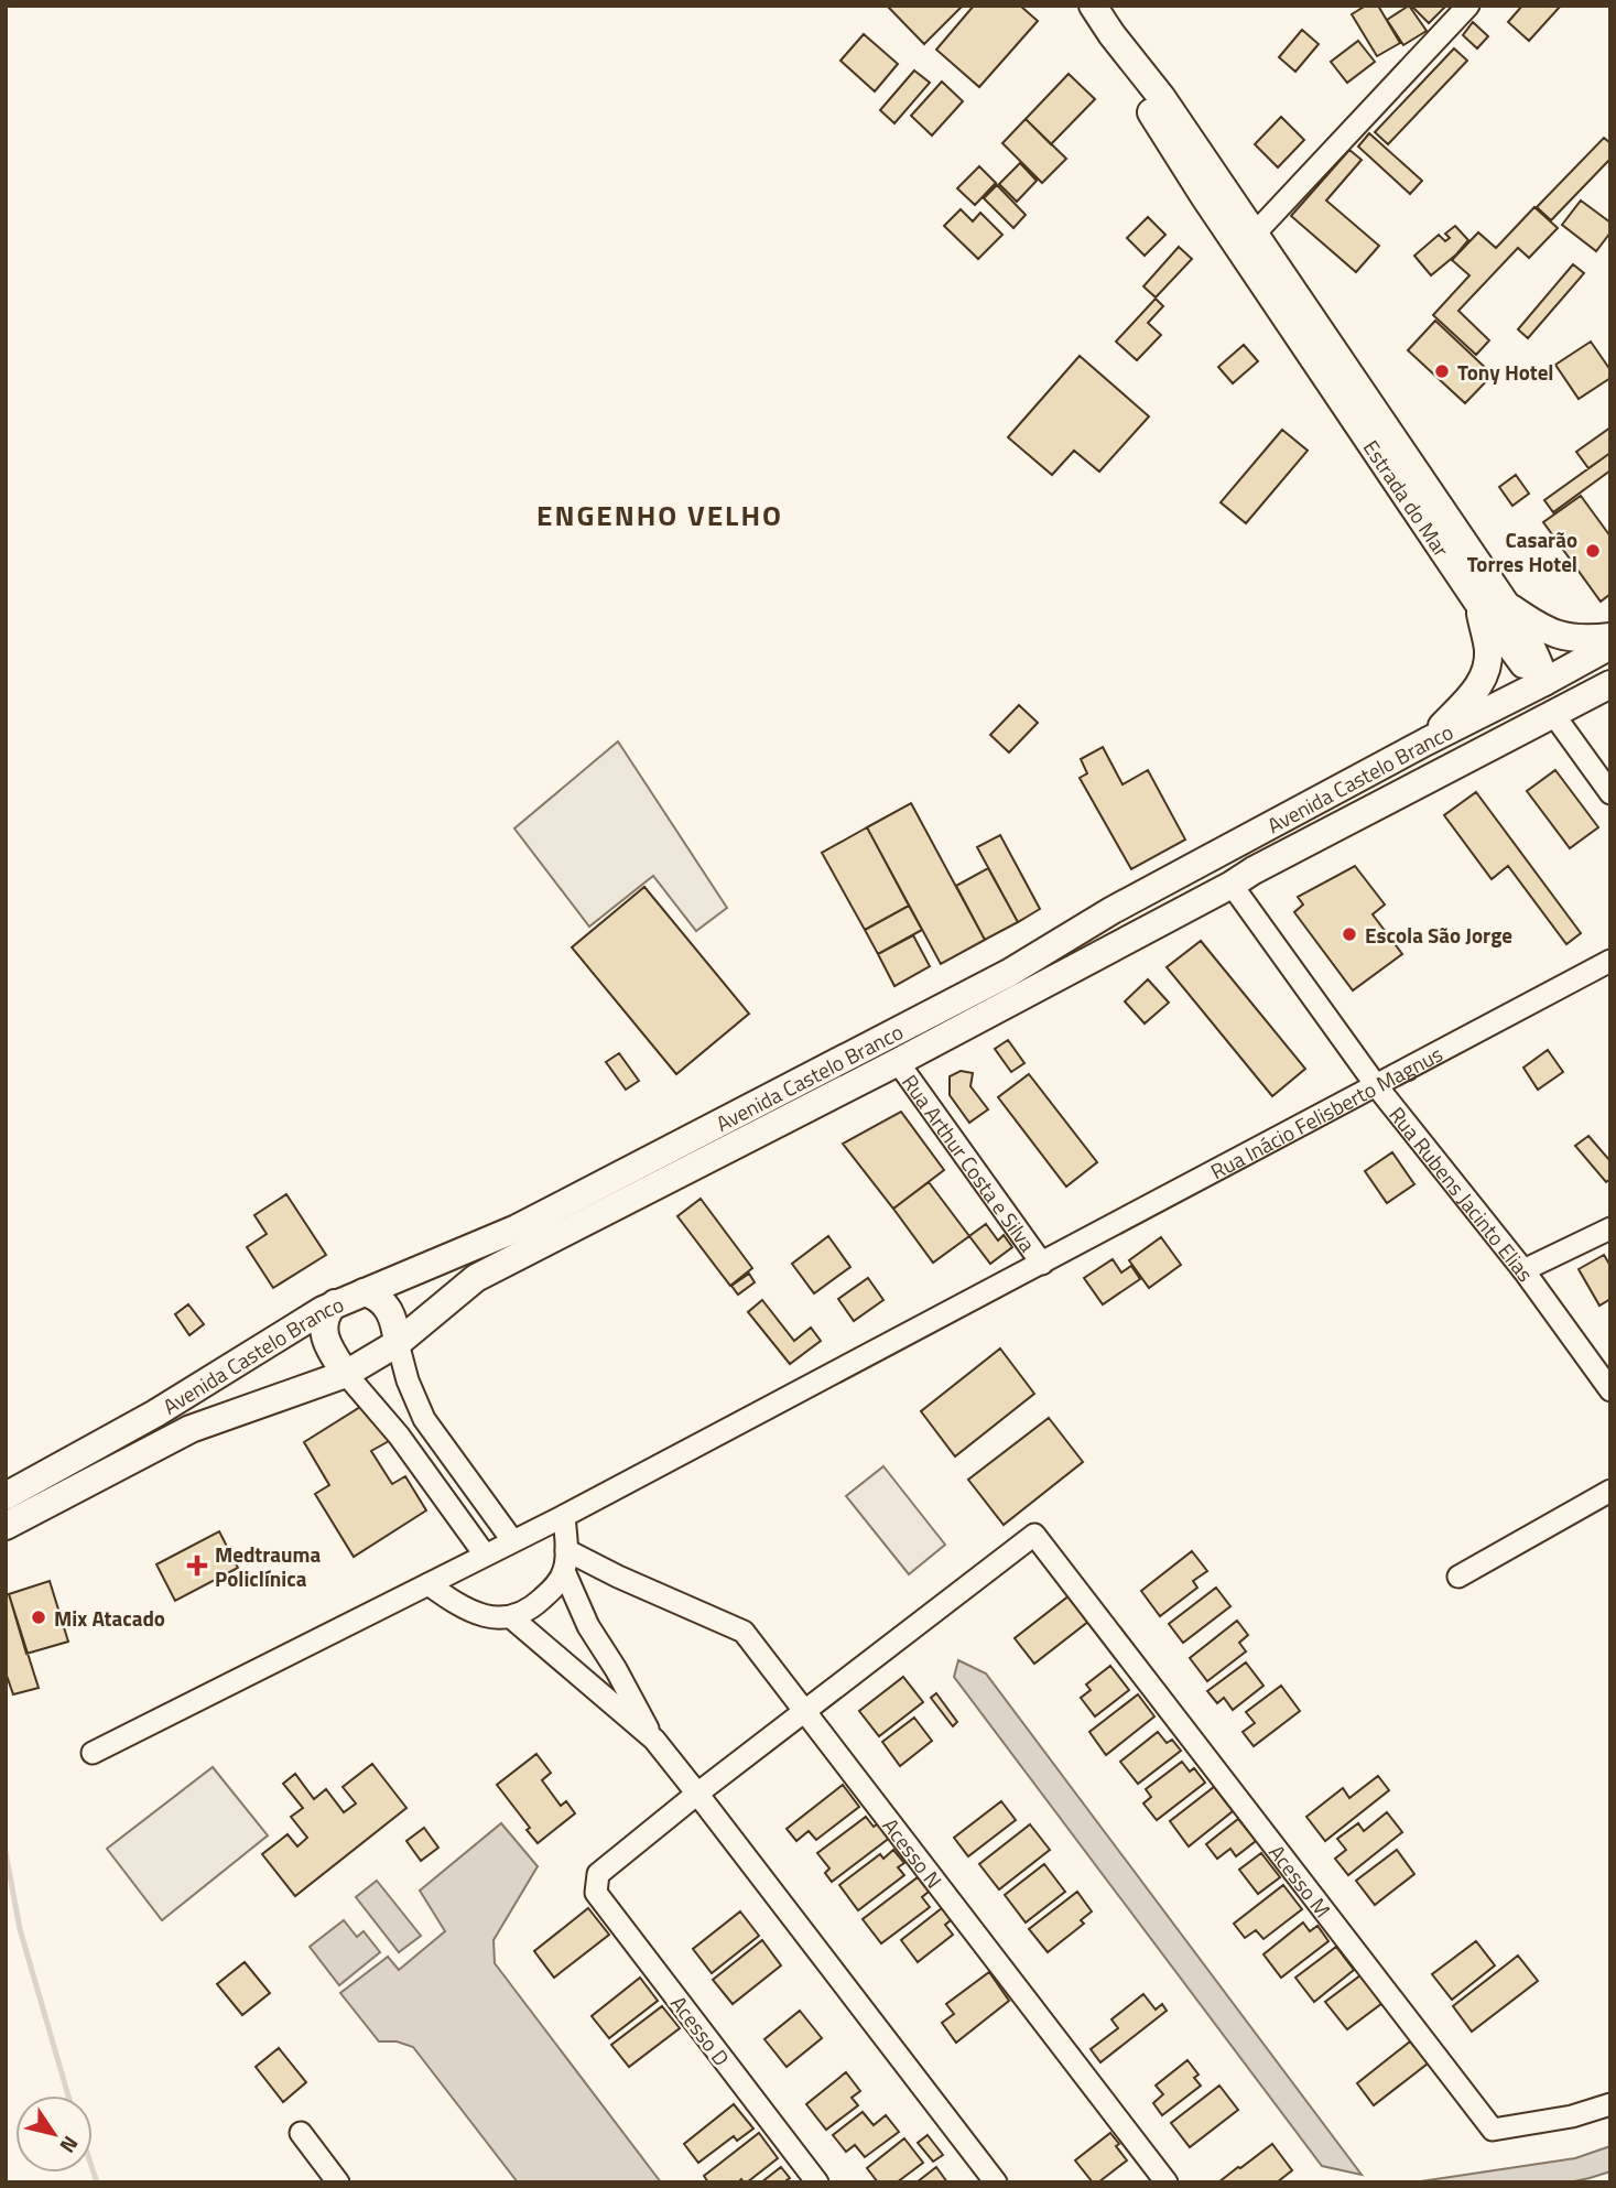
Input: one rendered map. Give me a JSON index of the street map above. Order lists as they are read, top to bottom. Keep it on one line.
{"streets":{"main road":["Estrada do Mar","Avenida Castelo Branco"],"street":["Rua Inácio Felisberto Magnus","Rua Arthur Costa e Silva","Rua Rubens Jacinto Elias","Acesso N","Acesso M","Acesso D"]},"crossings":[["Estrada do Mar","Avenida Castelo Branco"],["Avenida Castelo Branco","Rua Arthur Costa e Silva"],["Avenida Castelo Branco","Rua Rubens Jacinto Elias"],["Rua Inácio Felisberto Magnus","Rua Arthur Costa e Silva"],["Rua Inácio Felisberto Magnus","Rua Rubens Jacinto Elias"],["Acesso N","Acesso M"]],"districts":["ENGENHO VELHO"],"places":{"other":["Tony Hotel","Casarão Torres Hotel","Escola São Jorge","Mix Atacado"],"health":["Medtrauma Policlínica"]},"north":"bottom right"}
